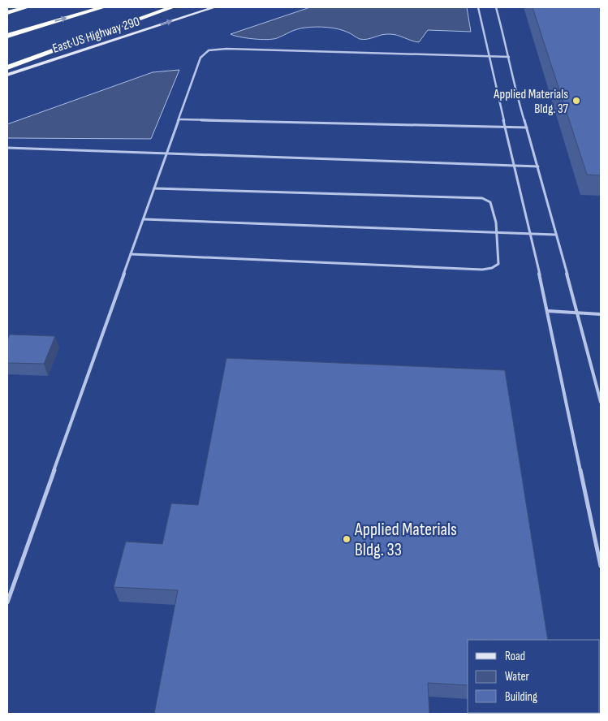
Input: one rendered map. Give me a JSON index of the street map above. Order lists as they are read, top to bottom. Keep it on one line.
{"streets":{"main road":["East US Highway 290"]},"one_way":["East US Highway 290"],"places":["Applied Materials Bldg. 37","Applied Materials Bldg. 33"],"legend":["Road","Water","Building"]}
